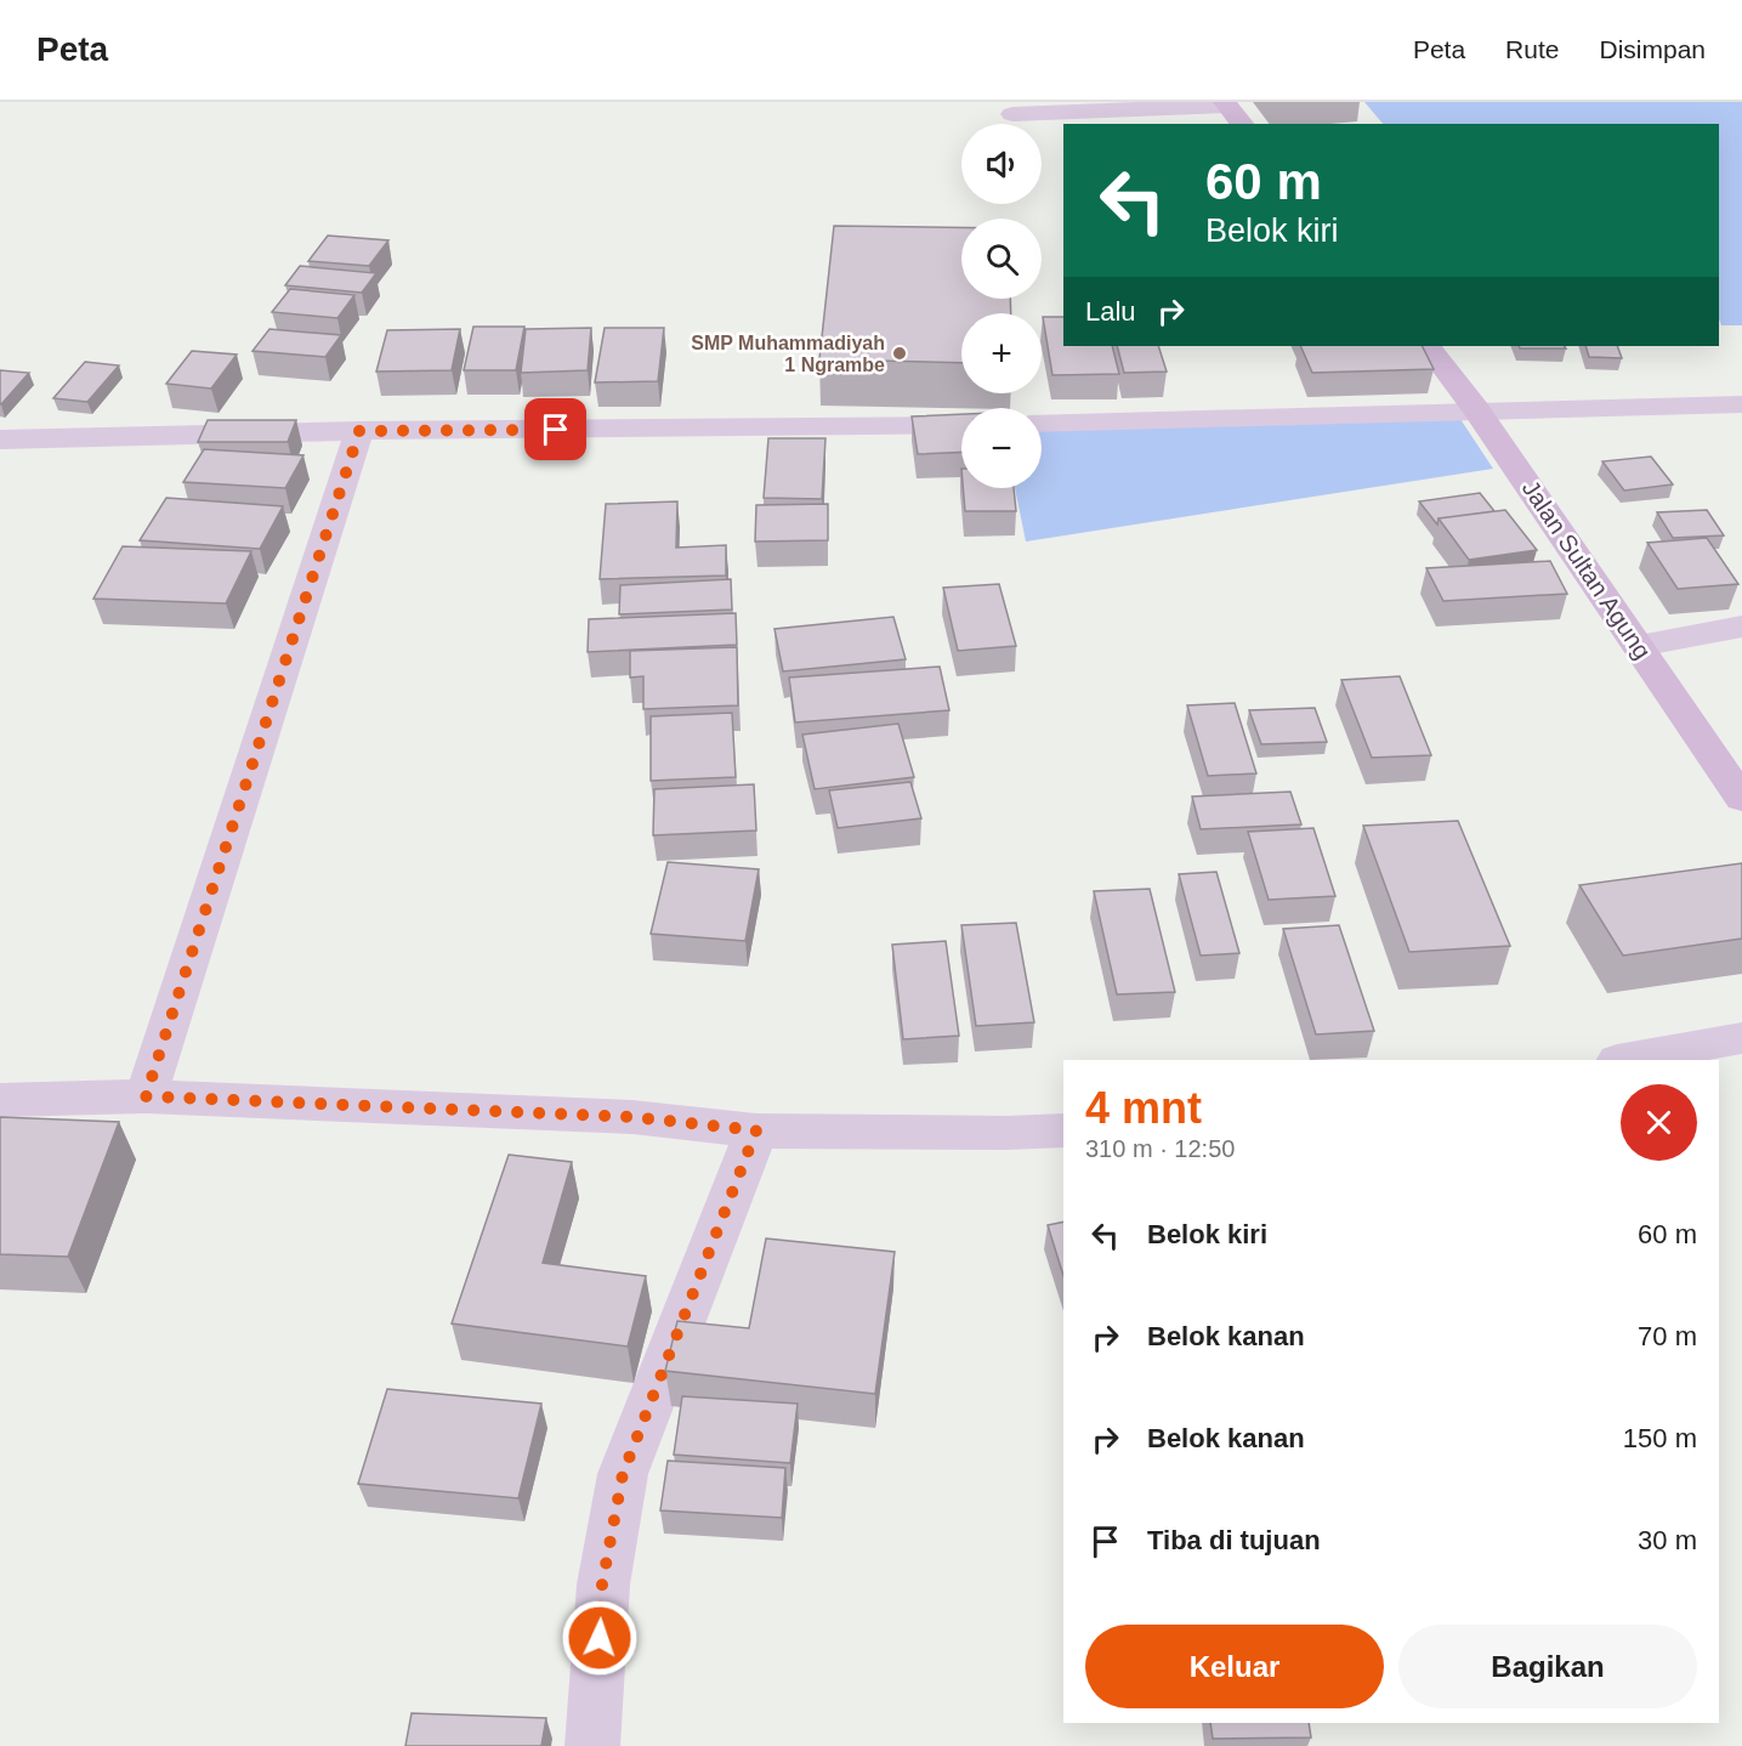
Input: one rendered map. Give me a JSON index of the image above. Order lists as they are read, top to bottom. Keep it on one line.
{"streets":{"main road":["Jalan Sultan Agung"]},"places":["SMP Muhammadiyah 1 Ngrambe"],"page":{"header":"Peta","nav":["Peta","Rute","Disimpan"],"map_buttons":["+","−"],"turn":["60 m","Belok kiri"],"then":"Lalu","heading":["4 mnt","310 m · 12:50"],"list":[{"name":"Belok kiri","value":"60 m"},{"name":"Belok kanan","value":"70 m"},{"name":"Belok kanan","value":"150 m"},{"name":"Tiba di tujuan","value":"30 m"}],"buttons":["Keluar","Bagikan"]}}
